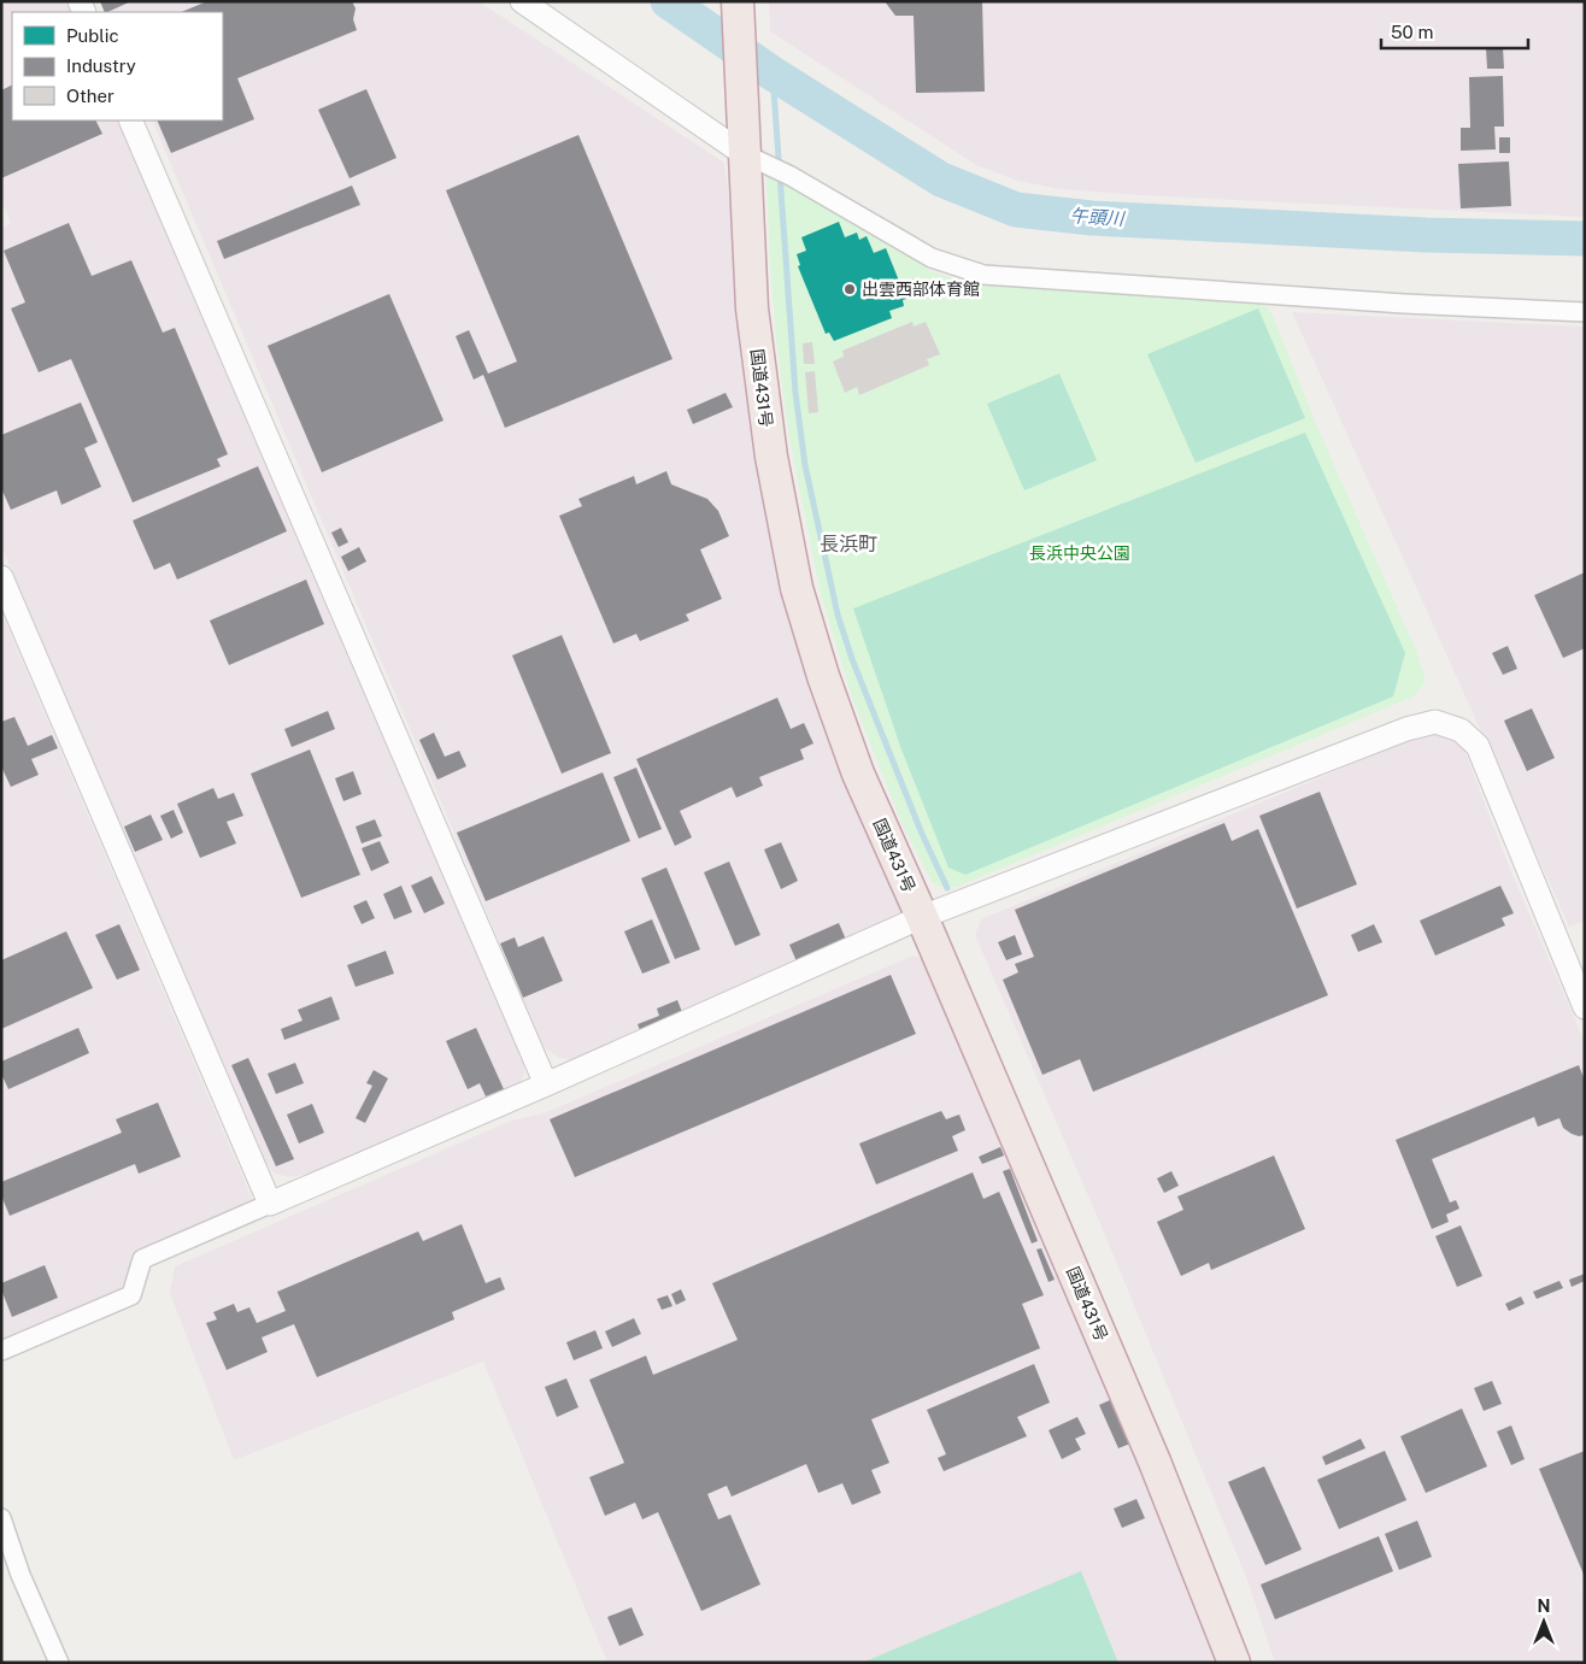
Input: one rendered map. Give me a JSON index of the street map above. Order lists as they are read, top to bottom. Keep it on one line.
{"streets":{"highway":["国道431号"]},"districts":["長浜町"],"water":["午頭川"],"parks":["長浜中央公園"],"places":["出雲西部体育館"],"legend":["Public","Industry","Other"],"scale_bar":"50 m","north":"top"}
